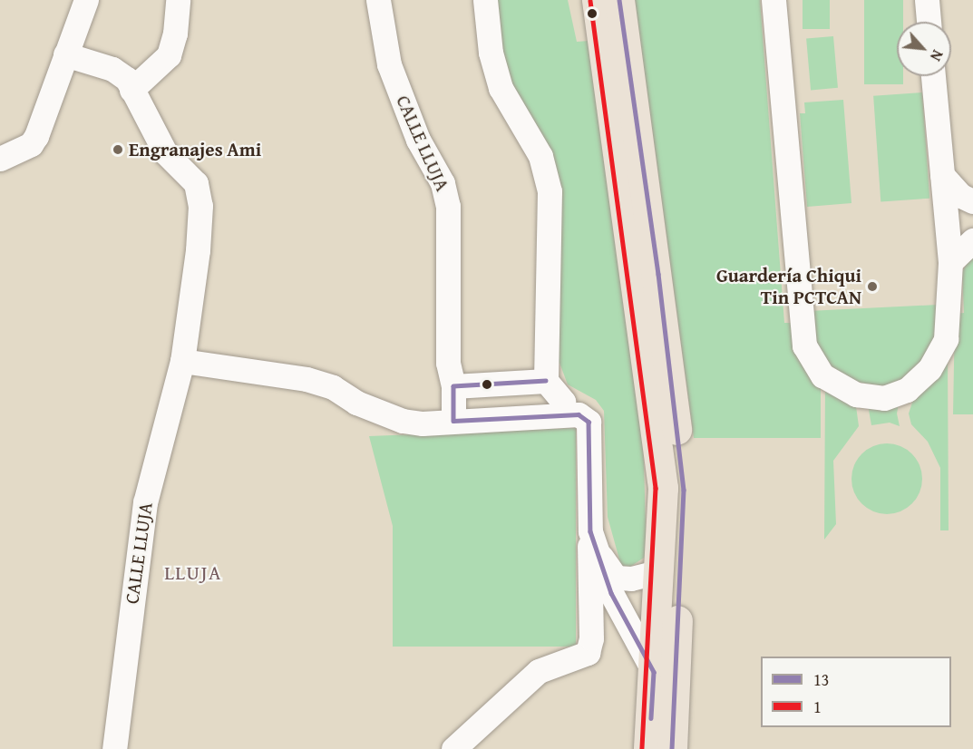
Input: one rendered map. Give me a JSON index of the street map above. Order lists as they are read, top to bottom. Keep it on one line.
{"streets":{"street":["CALLE LLUJA"]},"districts":["LLUJA"],"places":["Engranajes Ami","Guardería Chiqui Tin PCTCAN"],"lines":["transit line 13","transit line 1"],"legend":["13","1"],"north":"bottom right"}
